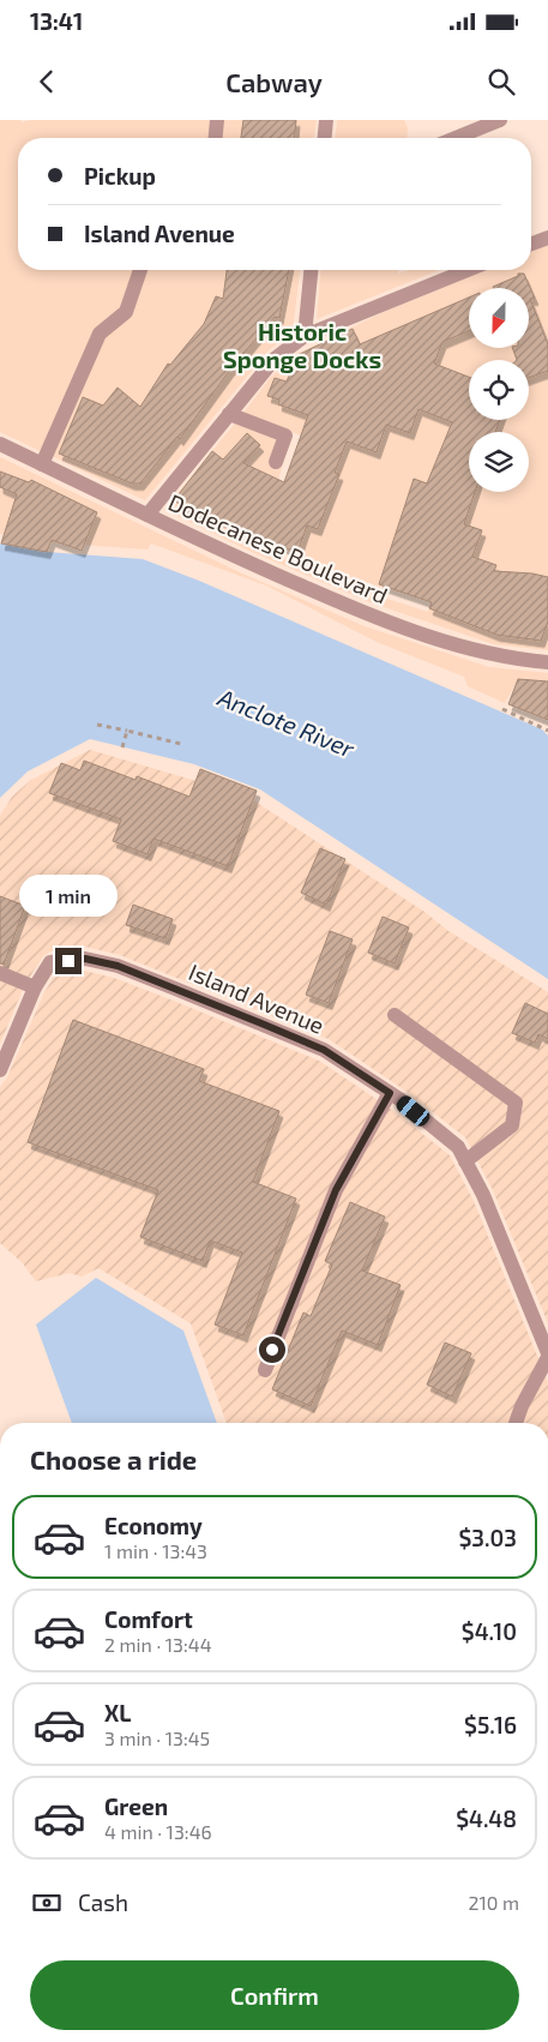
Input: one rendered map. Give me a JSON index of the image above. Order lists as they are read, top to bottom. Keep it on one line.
{"streets":{"street":["Dodecanese Boulevard","Island Avenue"]},"districts":["Historic Sponge Docks"],"water":["Anclote River"],"north":"bottom","page":{"status":"13:41","header":"Cabway","banner":["Pickup","Island Avenue"],"bubble":"1 min","heading":"Choose a ride","list":[{"name":"Economy","note":"1 min · 13:43","value":"$3.03"},{"name":"Comfort","note":"2 min · 13:44","value":"$4.10"},{"name":"XL","note":"3 min · 13:45","value":"$5.16"},{"name":"Green","note":"4 min · 13:46","value":"$4.48"}],"pay":["Cash","210 m"],"buttons":"Confirm"}}
